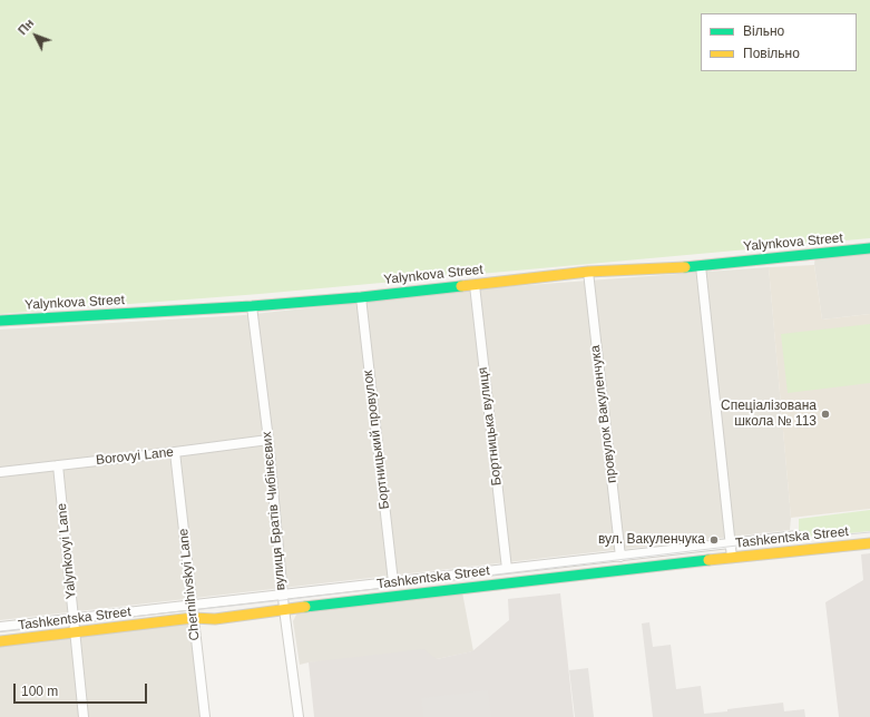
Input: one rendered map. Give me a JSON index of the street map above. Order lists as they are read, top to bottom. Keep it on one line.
{"streets":{"street":["Yalynkova Street","провулок Вакуленчука","Бортницька вулиця","Бортницький провулок","Borovyi Lane","вулиця Братів Чибінєєвих","Tashkentska Street","Yalynkovyi Lane","Chernihivskyi Lane"]},"crossings":[["Yalynkova Street","провулок Вакуленчука"],["Yalynkova Street","Бортницька вулиця"],["Yalynkova Street","Бортницький провулок"],["Yalynkova Street","вулиця Братів Чибінєєвих"],["провулок Вакуленчука","Tashkentska Street"],["Бортницька вулиця","Tashkentska Street"],["Бортницький провулок","Tashkentska Street"],["Borovyi Lane","вулиця Братів Чибінєєвих"],["Borovyi Lane","Yalynkovyi Lane"],["Borovyi Lane","Chernihivskyi Lane"],["вулиця Братів Чибінєєвих","Tashkentska Street"],["Tashkentska Street","Yalynkovyi Lane"],["Tashkentska Street","Chernihivskyi Lane"]],"places":["Спеціалізована школа № 113","вул. Вакуленчука"],"legend":["Вільно","Повільно"],"scale_bar":"100 m","north":"top left"}
